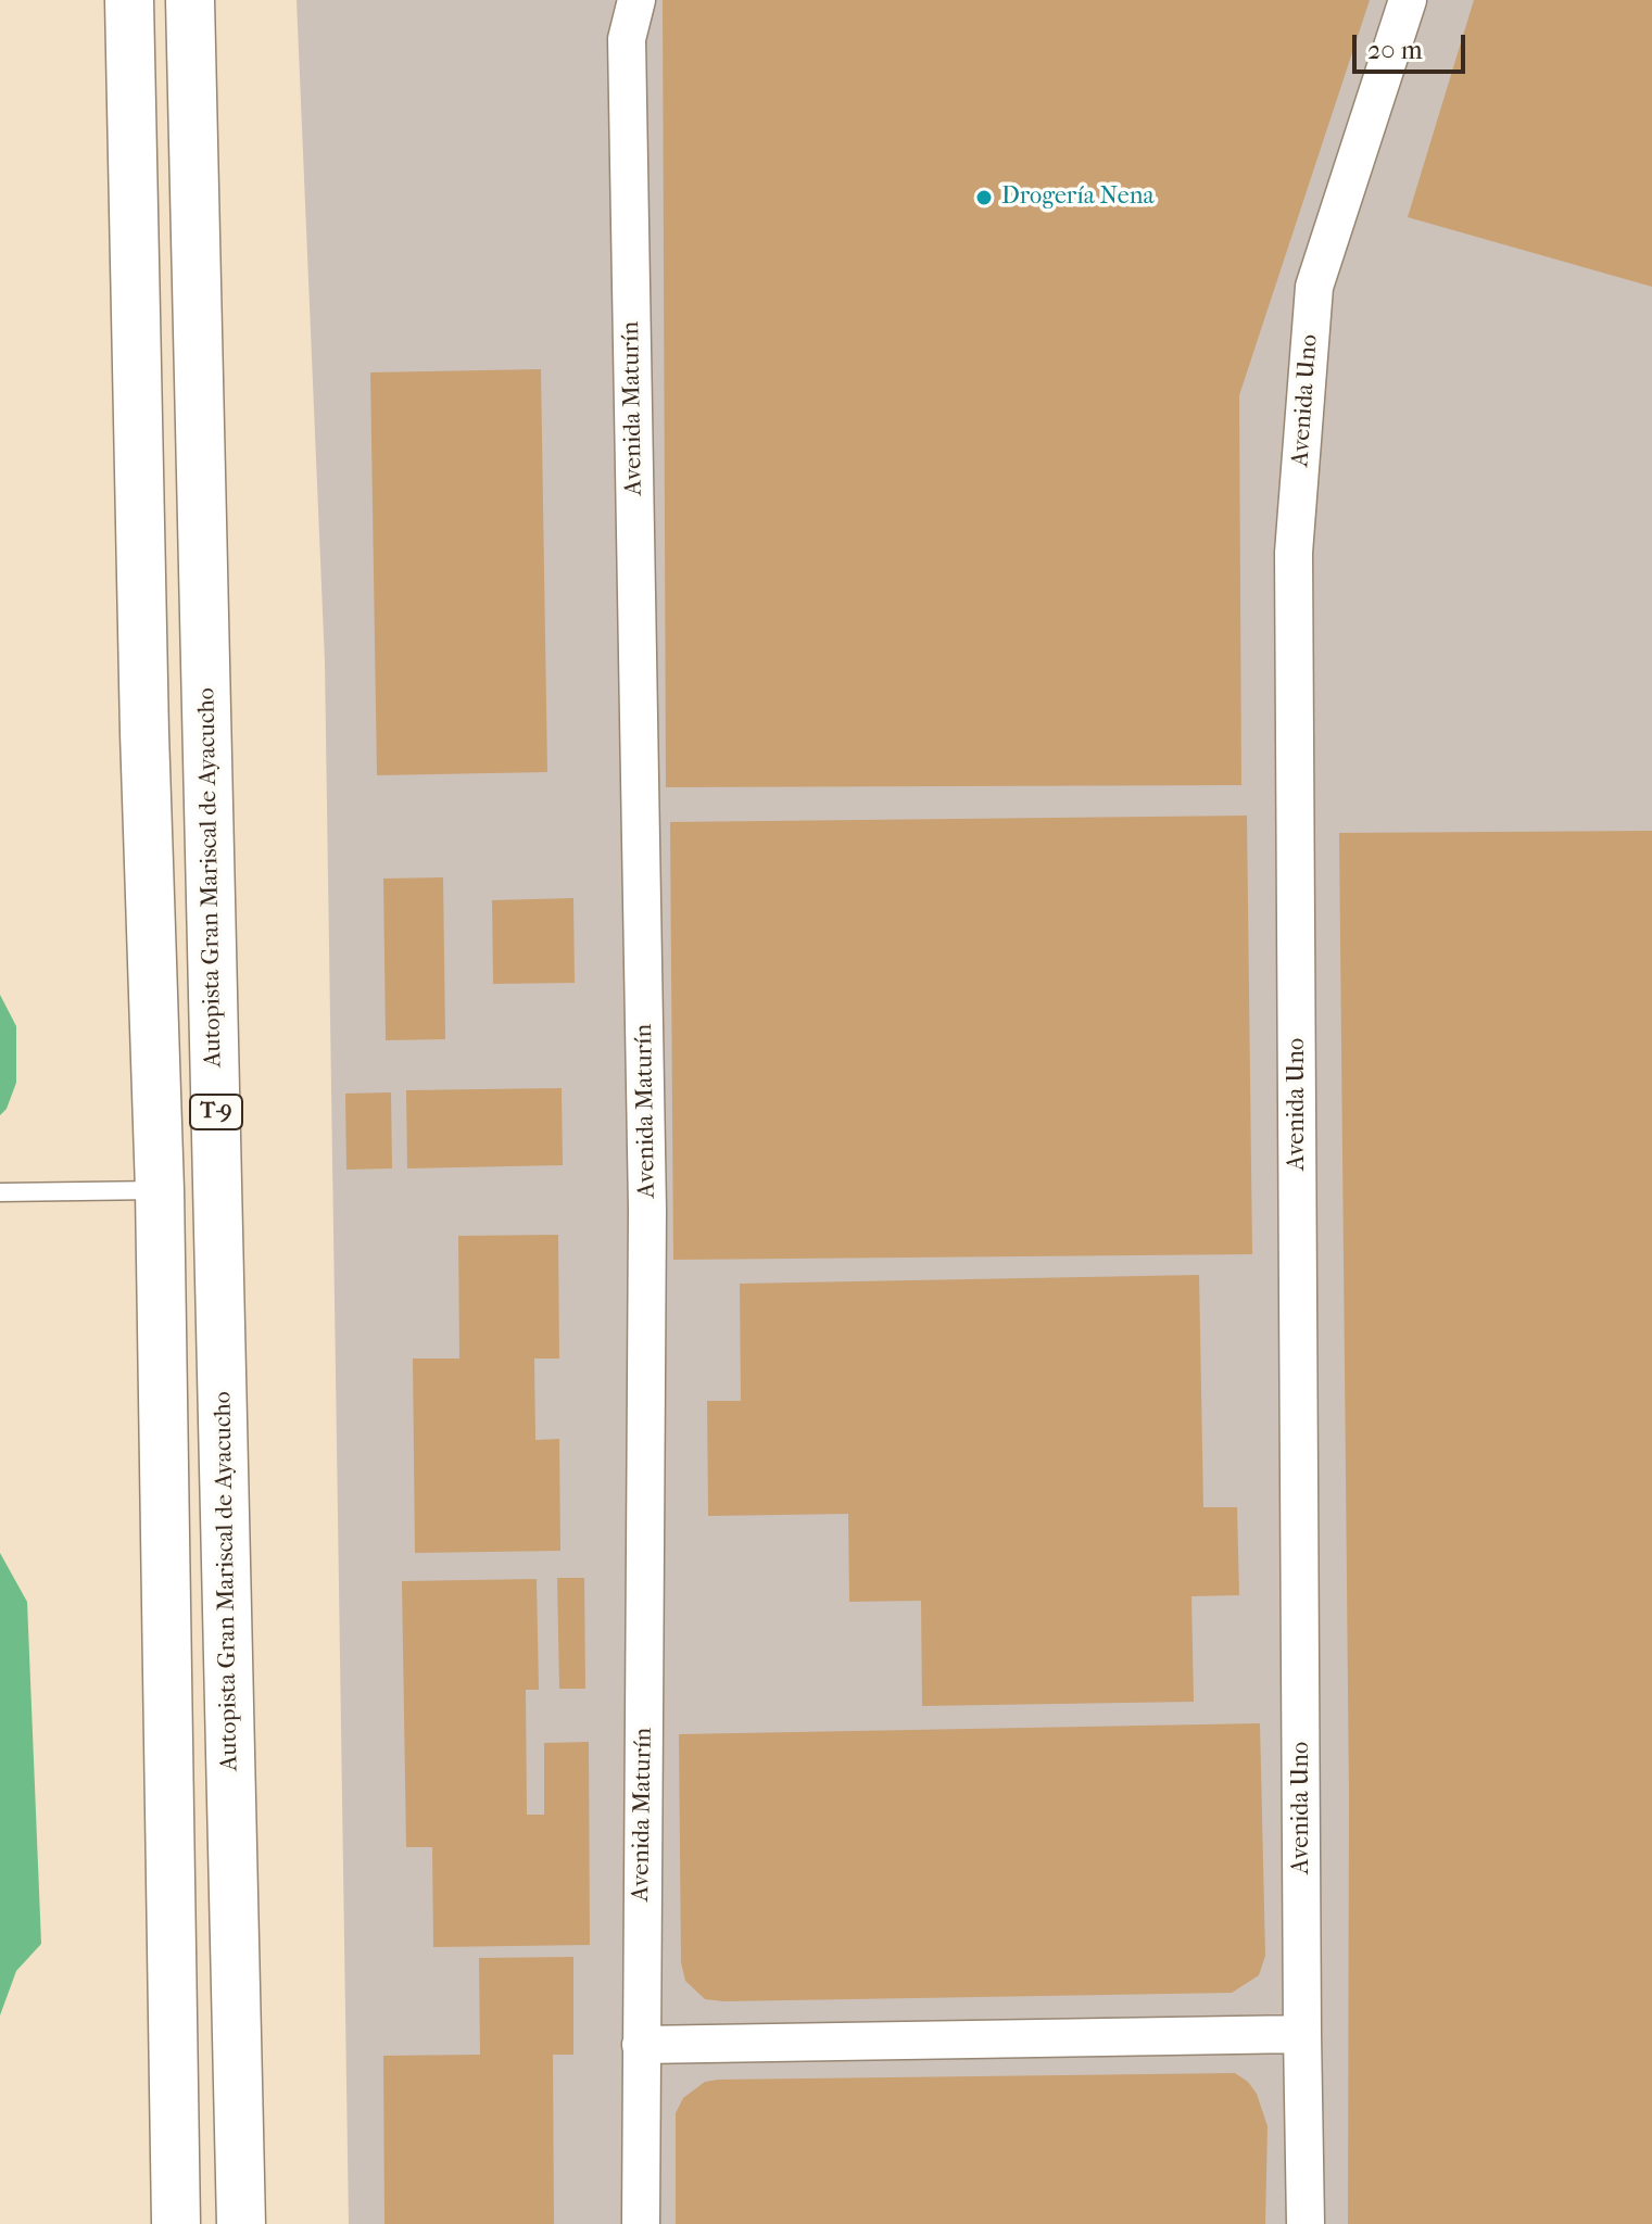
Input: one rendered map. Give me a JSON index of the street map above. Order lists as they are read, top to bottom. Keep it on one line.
{"streets":{"highway":["Autopista Gran Mariscal de Ayacucho","T-9"],"street":["Avenida Uno","Avenida Maturín"]},"places":["Drogería Nena"],"scale_bar":"20 m"}
